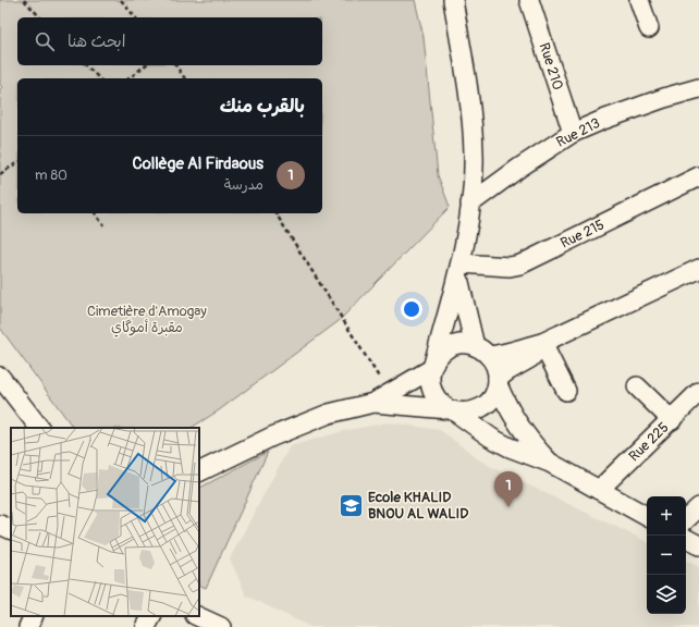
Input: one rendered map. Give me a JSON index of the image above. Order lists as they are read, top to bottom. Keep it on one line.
{"streets":{"street":["Rue 210","Rue 213","Rue 215","Rue 225"]},"crossings":[["Rue 210","Rue 213"]],"parks":["Cimetière d'Amogay مقبرة أموگاي"],"places":{"school or university":["Ecole KHALID BNOU AL WALID"]},"page":{"search":"ابحث هنا","heading":"بالقرب منك","list":[{"mark":"1","name":"Collège Al Firdaous","note":"مدرسة","value":"80 m"}],"pins":"1","map_buttons":["+","−"]}}
